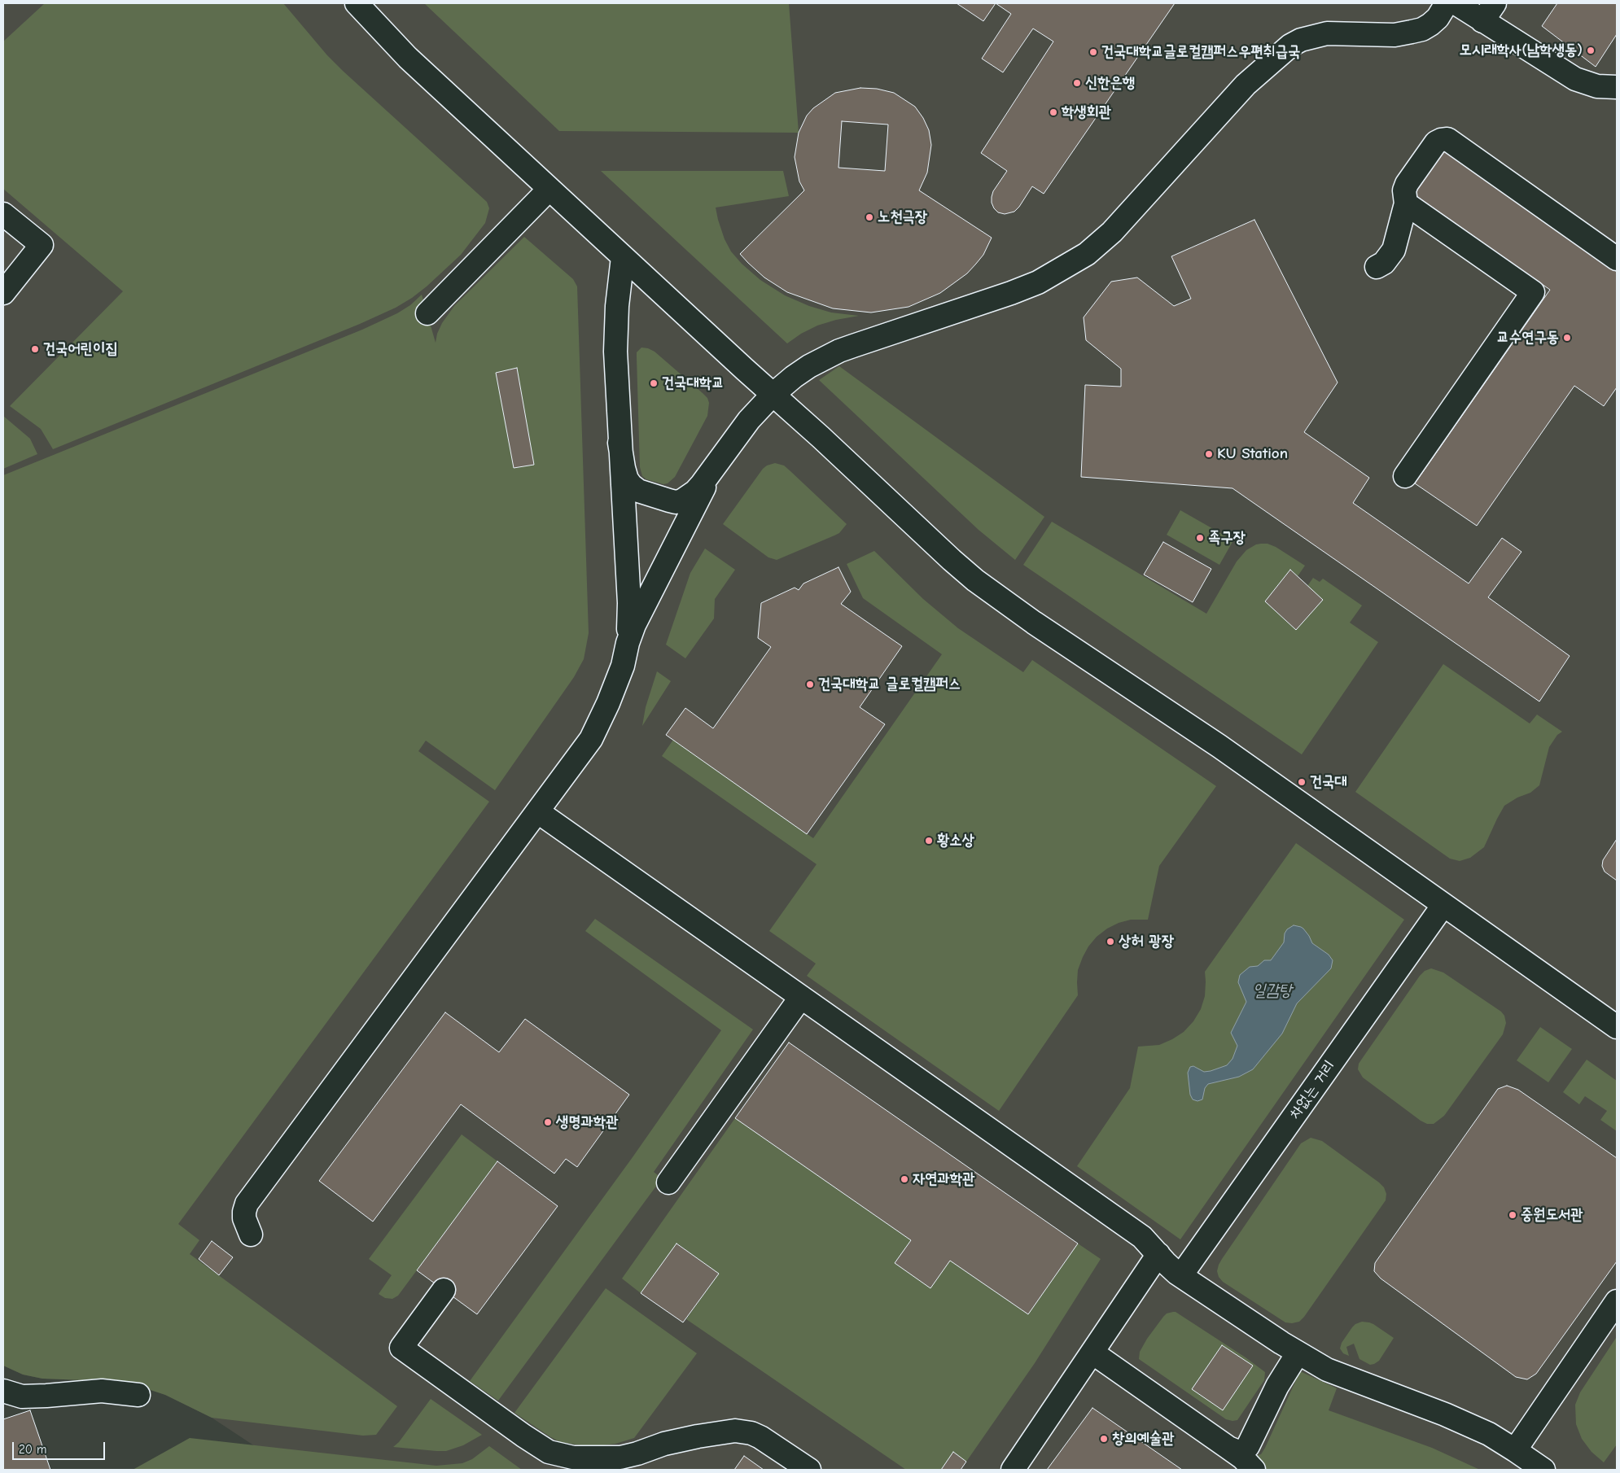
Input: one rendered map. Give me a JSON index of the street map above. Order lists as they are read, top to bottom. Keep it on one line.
{"streets":{"street":["차없는 거리"]},"water":["일감탕"],"places":["모시래학사(남학생동)","건국대학교글로컬캠퍼스우편취급국","신한은행","학생회관","노천극장","교수연구동","건국어린이집","건국대학교","KU Station","족구장","건국대학교 글로컬캠퍼스","건국대","황소상","상허 광장","생명과학관","자연과학관","중원도서관","창의예술관"],"scale_bar":"20 m"}
